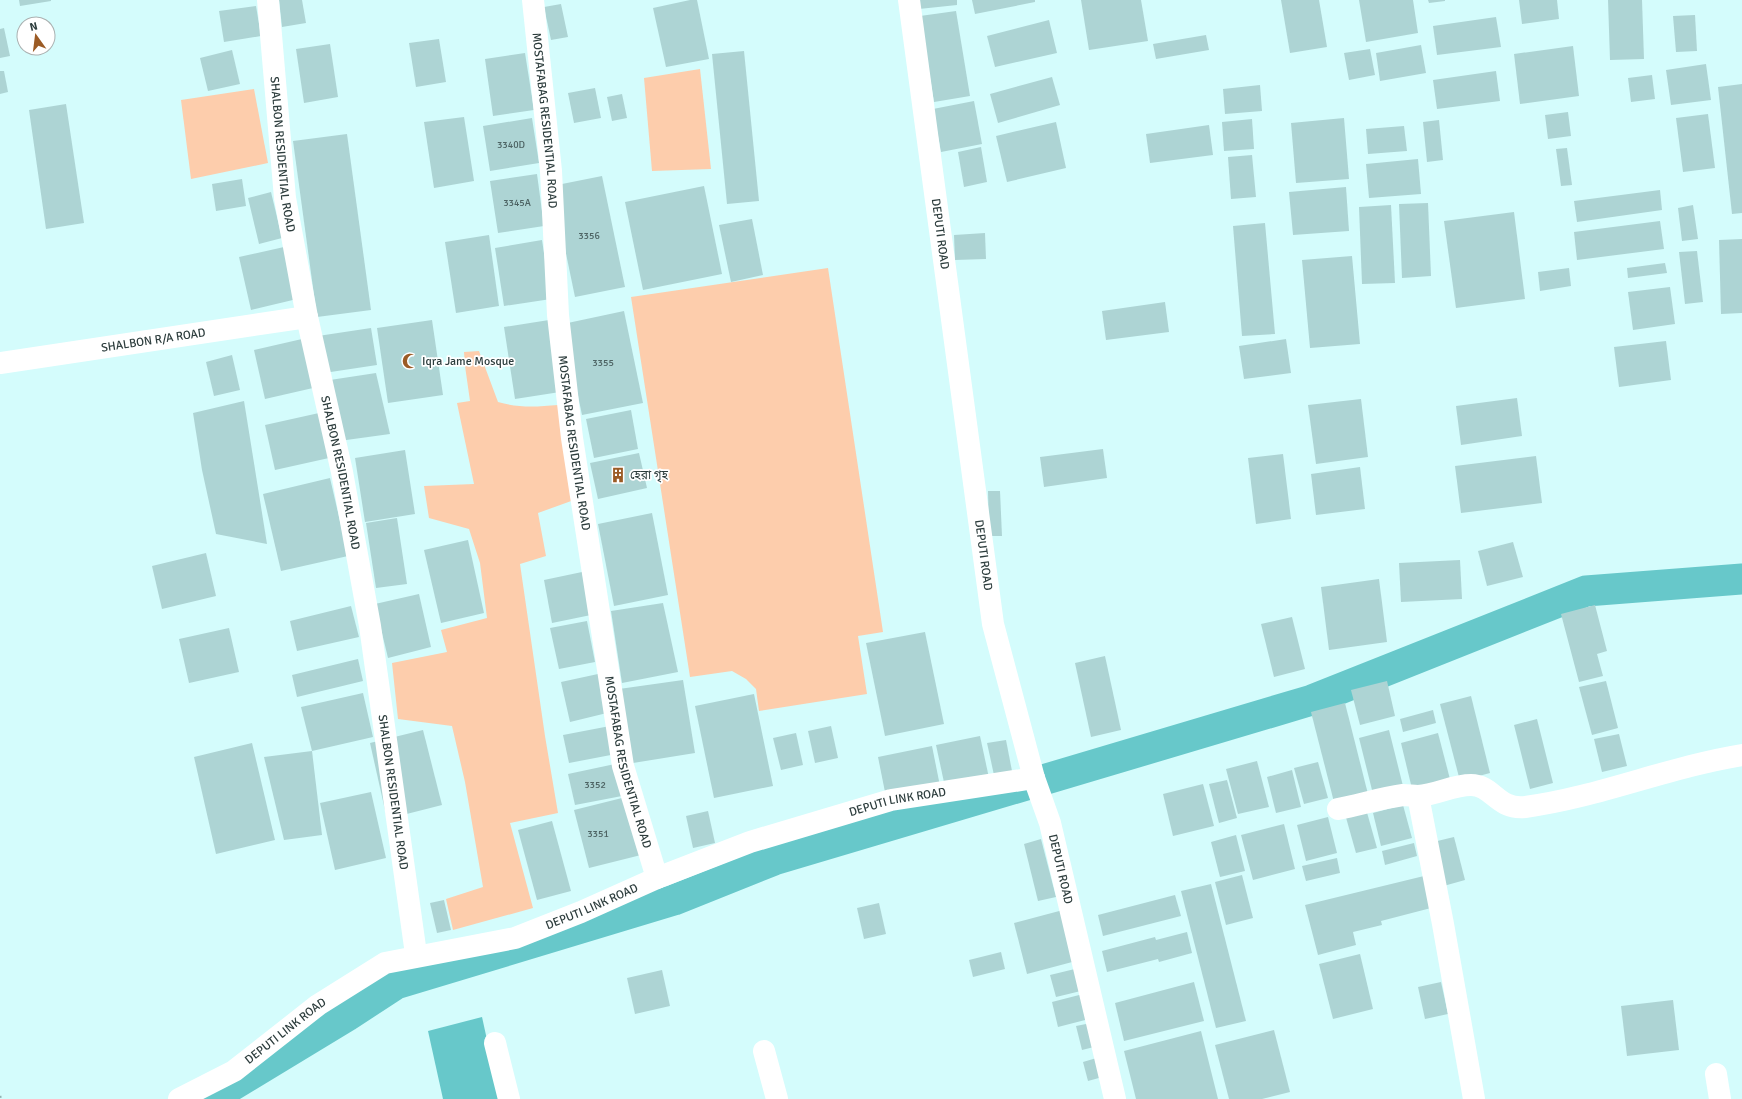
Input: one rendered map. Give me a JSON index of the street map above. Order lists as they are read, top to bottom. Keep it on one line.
{"streets":{"street":["MOSTAFABAG RESIDENTIAL ROAD","SHALBON RESIDENTIAL ROAD","DEPUTI ROAD","SHALBON R/A ROAD","DEPUTI LINK ROAD"]},"crossings":[["MOSTAFABAG RESIDENTIAL ROAD","DEPUTI LINK ROAD"],["SHALBON RESIDENTIAL ROAD","SHALBON R/A ROAD"],["DEPUTI ROAD","DEPUTI LINK ROAD"]],"places":{"mosque":["Iqra Jame Mosque"],"building":["হেরা গৃহ"]},"house_numbers":["3340D","3345A","3356","3355","3352","3351"],"north":"top"}
